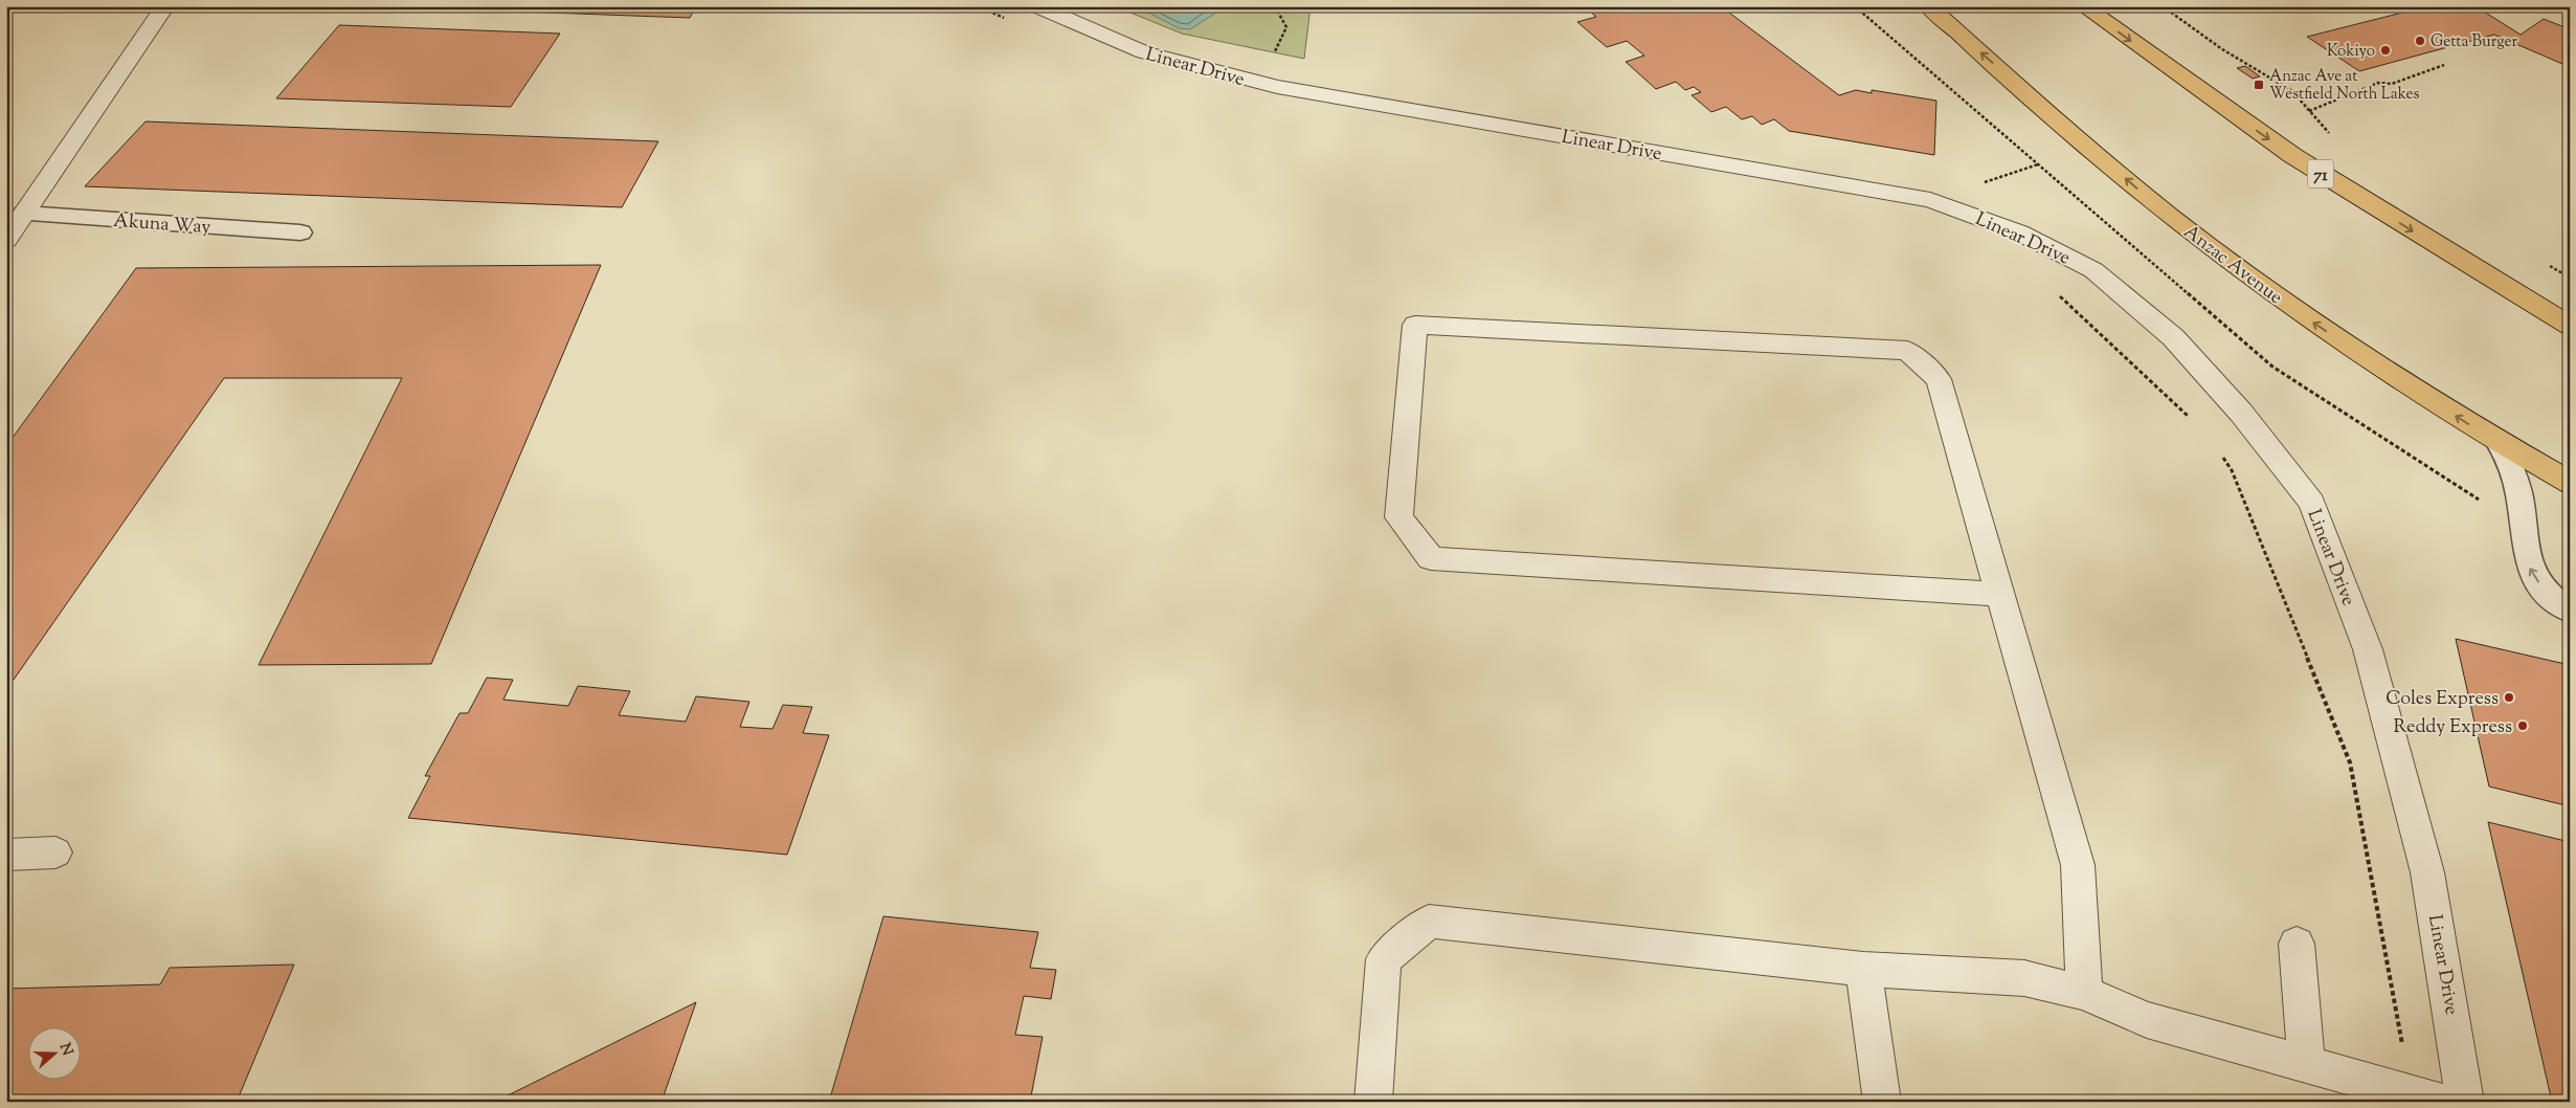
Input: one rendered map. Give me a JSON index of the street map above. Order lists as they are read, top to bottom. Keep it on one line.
{"streets":{"highway":["71","Anzac Avenue"],"street":["Linear Drive"],"lane":["Akuna Way"]},"places":{"other":["Getta Burger","Kokiyo","Coles Express","Reddy Express"],"transit":["Anzac Ave at Westfield North Lakes"]},"north":"right"}
